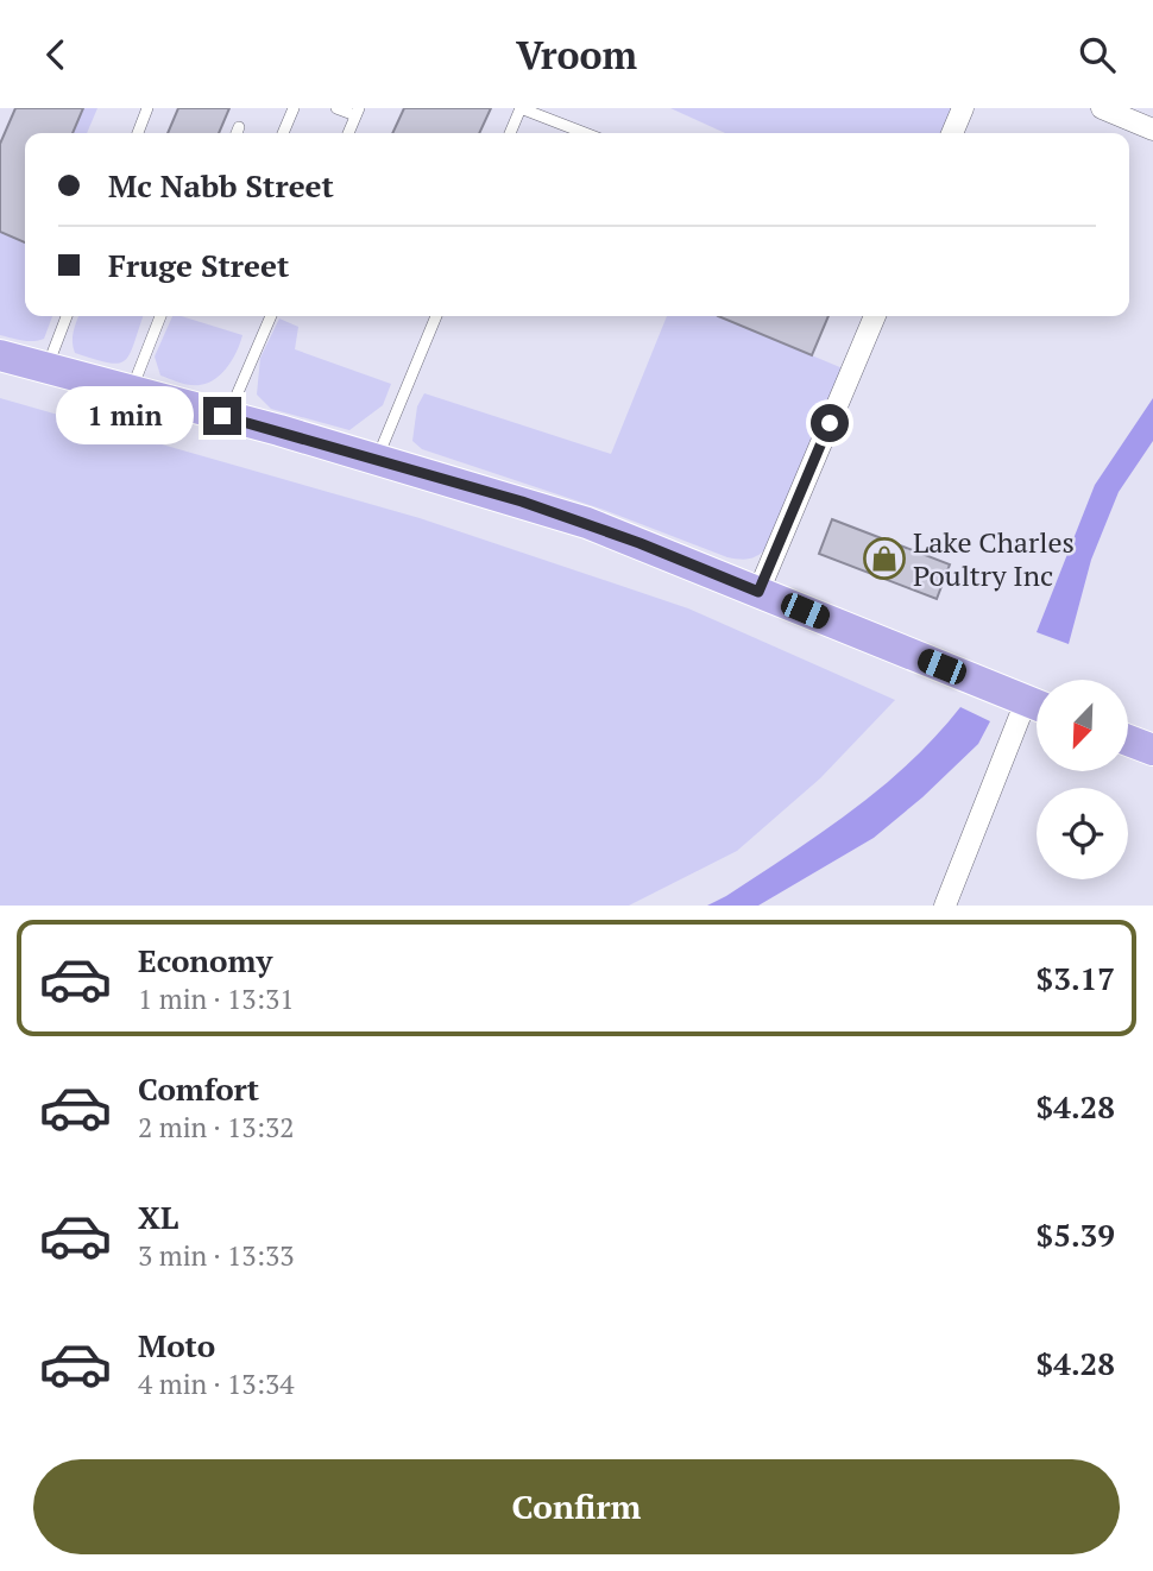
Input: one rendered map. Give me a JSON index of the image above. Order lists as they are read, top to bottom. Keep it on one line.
{"places":{"shop":["Lake Charles Poultry Inc"]},"north":"bottom left","page":{"header":"Vroom","banner":["Mc Nabb Street","Fruge Street"],"bubble":"1 min","list":[{"name":"Economy","note":"1 min · 13:31","value":"$3.17"},{"name":"Comfort","note":"2 min · 13:32","value":"$4.28"},{"name":"XL","note":"3 min · 13:33","value":"$5.39"},{"name":"Moto","note":"4 min · 13:34","value":"$4.28"}],"buttons":"Confirm"}}
